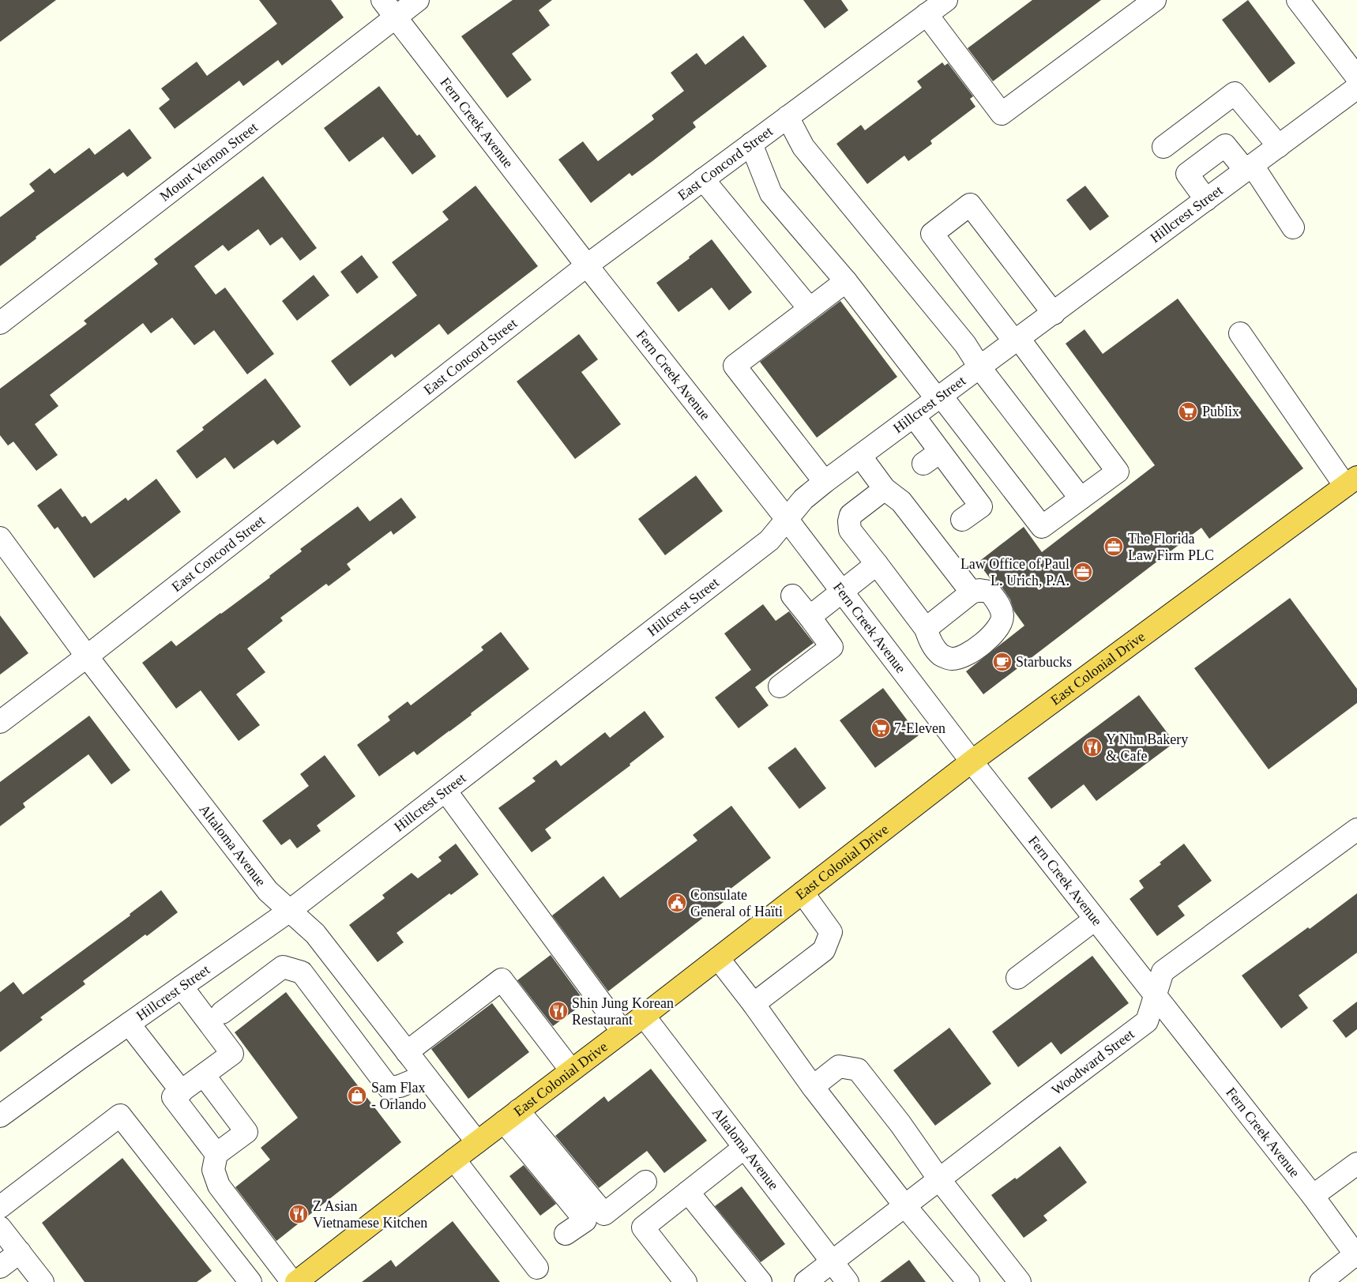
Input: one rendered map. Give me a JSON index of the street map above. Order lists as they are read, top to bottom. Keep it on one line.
{"streets":{"highway":["East Colonial Drive"],"street":["Fern Creek Avenue","Mount Vernon Street","East Concord Street","Hillcrest Street","Altaloma Avenue","Woodward Street"]},"crossings":[["Fern Creek Avenue","Mount Vernon Street"],["Fern Creek Avenue","East Concord Street"],["Fern Creek Avenue","Hillcrest Street"],["Fern Creek Avenue","East Colonial Drive"],["Fern Creek Avenue","Woodward Street"],["East Concord Street","Altaloma Avenue"],["Hillcrest Street","Altaloma Avenue"],["East Colonial Drive","Altaloma Avenue"],["Altaloma Avenue","Woodward Street"]],"places":{"supermarket":["Publix","7-Eleven"],"office":["The Florida Law Firm PLC","Law Office of Paul L. Urich, P.A."],"cafe":["Starbucks"],"restaurant":["Y Nhu Bakery & Cafe","Shin Jung Korean Restaurant","Z Asian Vietnamese Kitchen"],"public building":["Consulate General of Haïti"],"shop":["Sam Flax - Orlando"]}}
